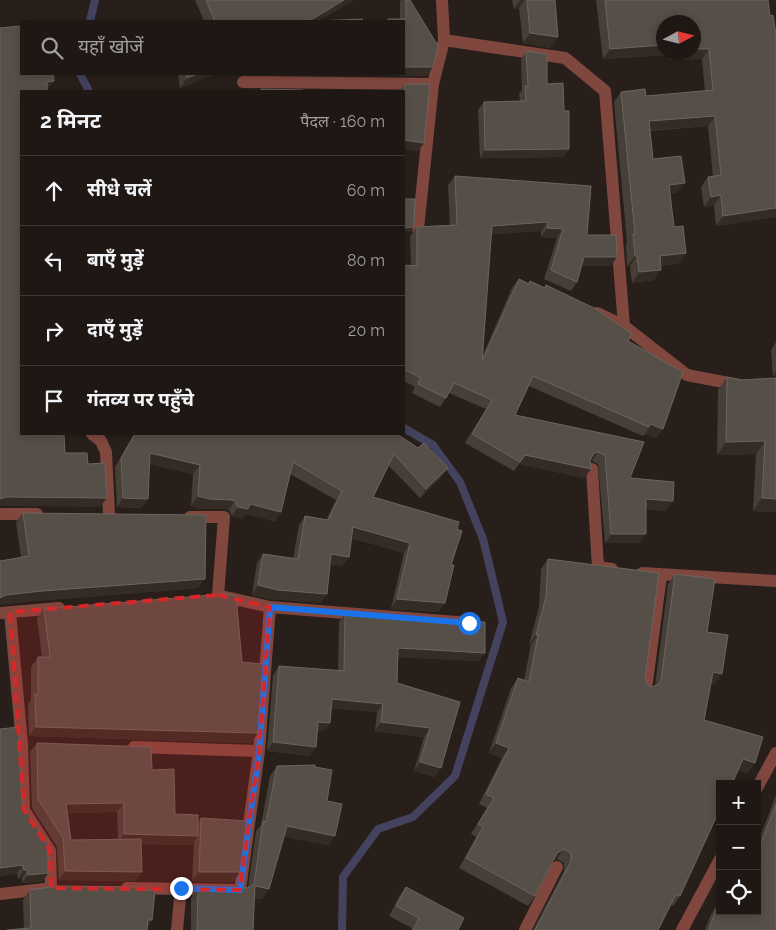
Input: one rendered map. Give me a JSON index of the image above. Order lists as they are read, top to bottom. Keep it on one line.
{"north":"right","page":{"search":"यहाँ खोजें","heading":["2 मिनट","पैदल · 160 m"],"list":[["सीधे चलें","60 m"],["बाएँ मुड़ें","80 m"],["दाएँ मुड़ें","20 m"],"गंतव्य पर पहुँचे"],"map_buttons":["+","−"]}}
